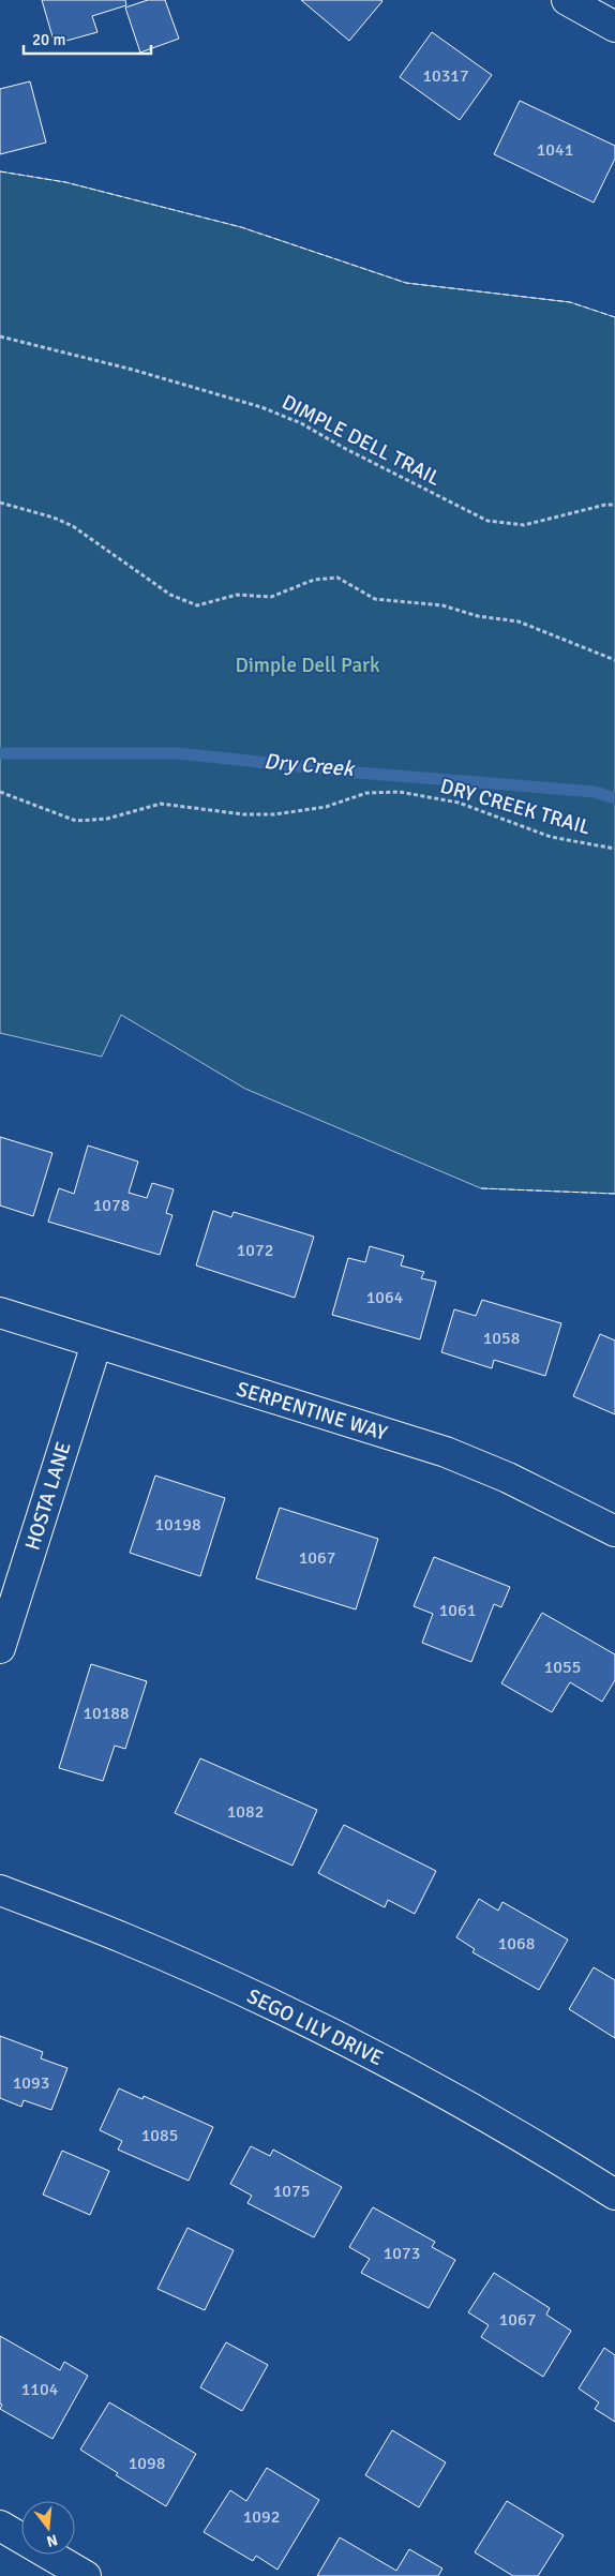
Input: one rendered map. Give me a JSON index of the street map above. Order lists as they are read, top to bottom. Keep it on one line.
{"streets":{"street":["SERPENTINE WAY","HOSTA LANE","SEGO LILY DRIVE"],"path":["DIMPLE DELL TRAIL","DRY CREEK TRAIL"]},"crossings":[["SERPENTINE WAY","HOSTA LANE"]],"water":["Dry Creek"],"parks":["Dimple Dell Park"],"house_numbers":["10317","1041","1078","1072","1064","1058","10198","1067","1061","1055","10188","1082","1068","1093","1085","1075","1073","1067","1104","1098","1092"],"scale_bar":"20 m","north":"bottom"}
